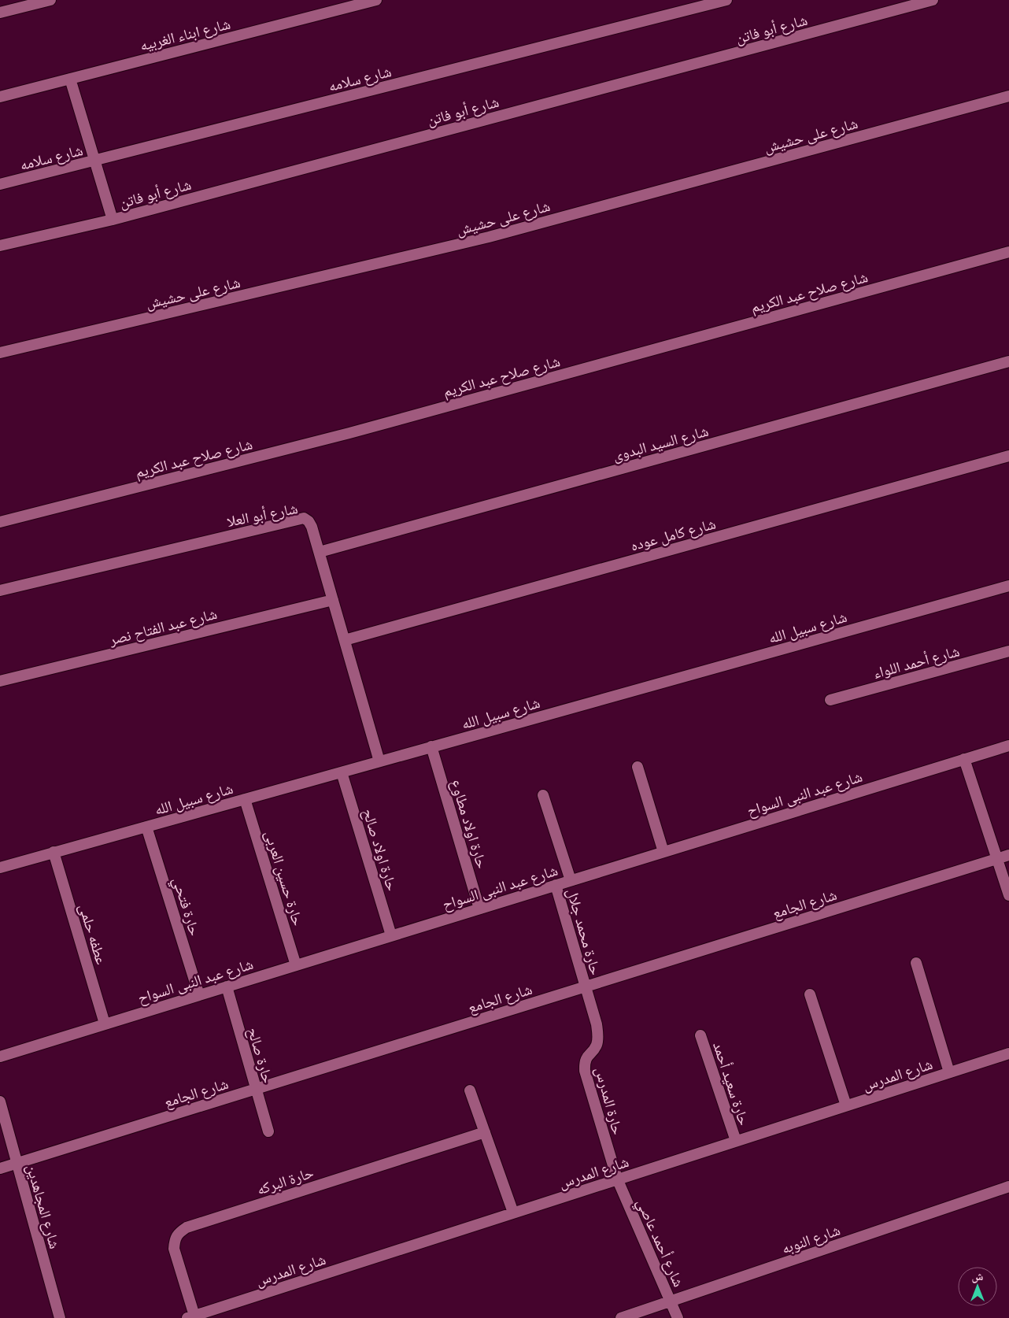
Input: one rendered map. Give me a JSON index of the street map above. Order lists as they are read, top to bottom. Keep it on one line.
{"streets":{"street":["شارع أبو فاتن","شارع ابناء الغربيه","شارع سلامه","شارع على حشيش","شارع صلاح عبد الكريم","شارع السيد البدوى","شارع أبو العلا","شارع كامل عوده","شارع عبد الفتاح نصر","شارع سبيل الله","شارع أحمد اللواء","شارع عبد النبى السواح","حارة اولاد مطاوع","حارة اولاد صالح","حارة حسين العربى","شارع الجامع","حارة فتحي","حارة محمد جلال","عطفه حلمى","حارة صالح","شارع المدرس","حارة سعيد أحمد","حارة المدرس","حارة البركه","شارع المجاهدين","شارع النوبه","شارع أحمد عاصي"]},"crossings":[["شارع السيد البدوى","شارع أبو العلا"],["شارع أبو العلا","شارع كامل عوده"],["شارع أبو العلا","شارع عبد الفتاح نصر"],["شارع أبو العلا","شارع سبيل الله"],["شارع سبيل الله","حارة اولاد مطاوع"],["شارع سبيل الله","حارة اولاد صالح"],["شارع سبيل الله","حارة حسين العربى"],["شارع سبيل الله","حارة فتحي"],["شارع سبيل الله","عطفه حلمى"],["شارع عبد النبى السواح","حارة اولاد مطاوع"],["شارع عبد النبى السواح","حارة اولاد صالح"],["شارع عبد النبى السواح","حارة حسين العربى"],["شارع عبد النبى السواح","حارة فتحي"],["شارع عبد النبى السواح","حارة محمد جلال"],["شارع عبد النبى السواح","عطفه حلمى"],["شارع عبد النبى السواح","حارة صالح"],["شارع الجامع","حارة محمد جلال"],["شارع الجامع","حارة صالح"],["شارع الجامع","حارة المدرس"],["شارع الجامع","شارع المجاهدين"],["حارة محمد جلال","حارة المدرس"],["شارع المدرس","حارة سعيد أحمد"],["شارع المدرس","حارة المدرس"],["شارع المدرس","حارة البركه"],["شارع المدرس","شارع أحمد عاصي"],["حارة المدرس","شارع أحمد عاصي"],["شارع النوبه","شارع أحمد عاصي"]],"north":"top"}
